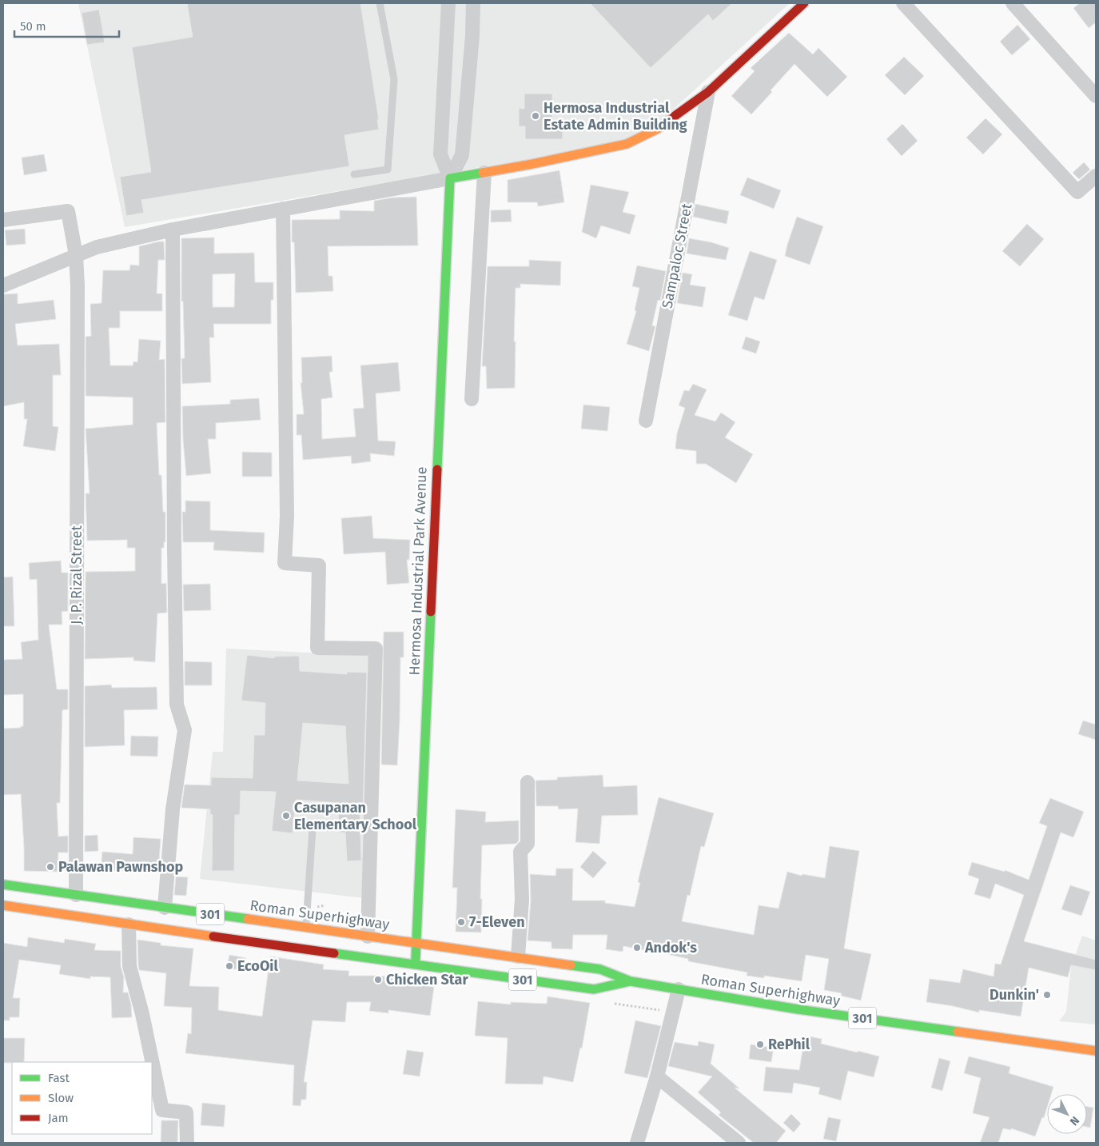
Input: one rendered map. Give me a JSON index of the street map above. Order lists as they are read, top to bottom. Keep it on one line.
{"streets":{"main road":["Hermosa Industrial Park Avenue","301","Roman Superhighway"],"street":["Sampaloc Street","J. P. Rizal Street"]},"crossings":[["Hermosa Industrial Park Avenue","Roman Superhighway"],["J. P. Rizal Street","Roman Superhighway"]],"places":["Hermosa Industrial Estate Admin Building","Casupanan Elementary School","Palawan Pawnshop","7-Eleven","Andok's","EcoOil","Chicken Star","Dunkin'","RePhil"],"legend":["Fast","Slow","Jam"],"scale_bar":"50 m","north":"bottom right"}
